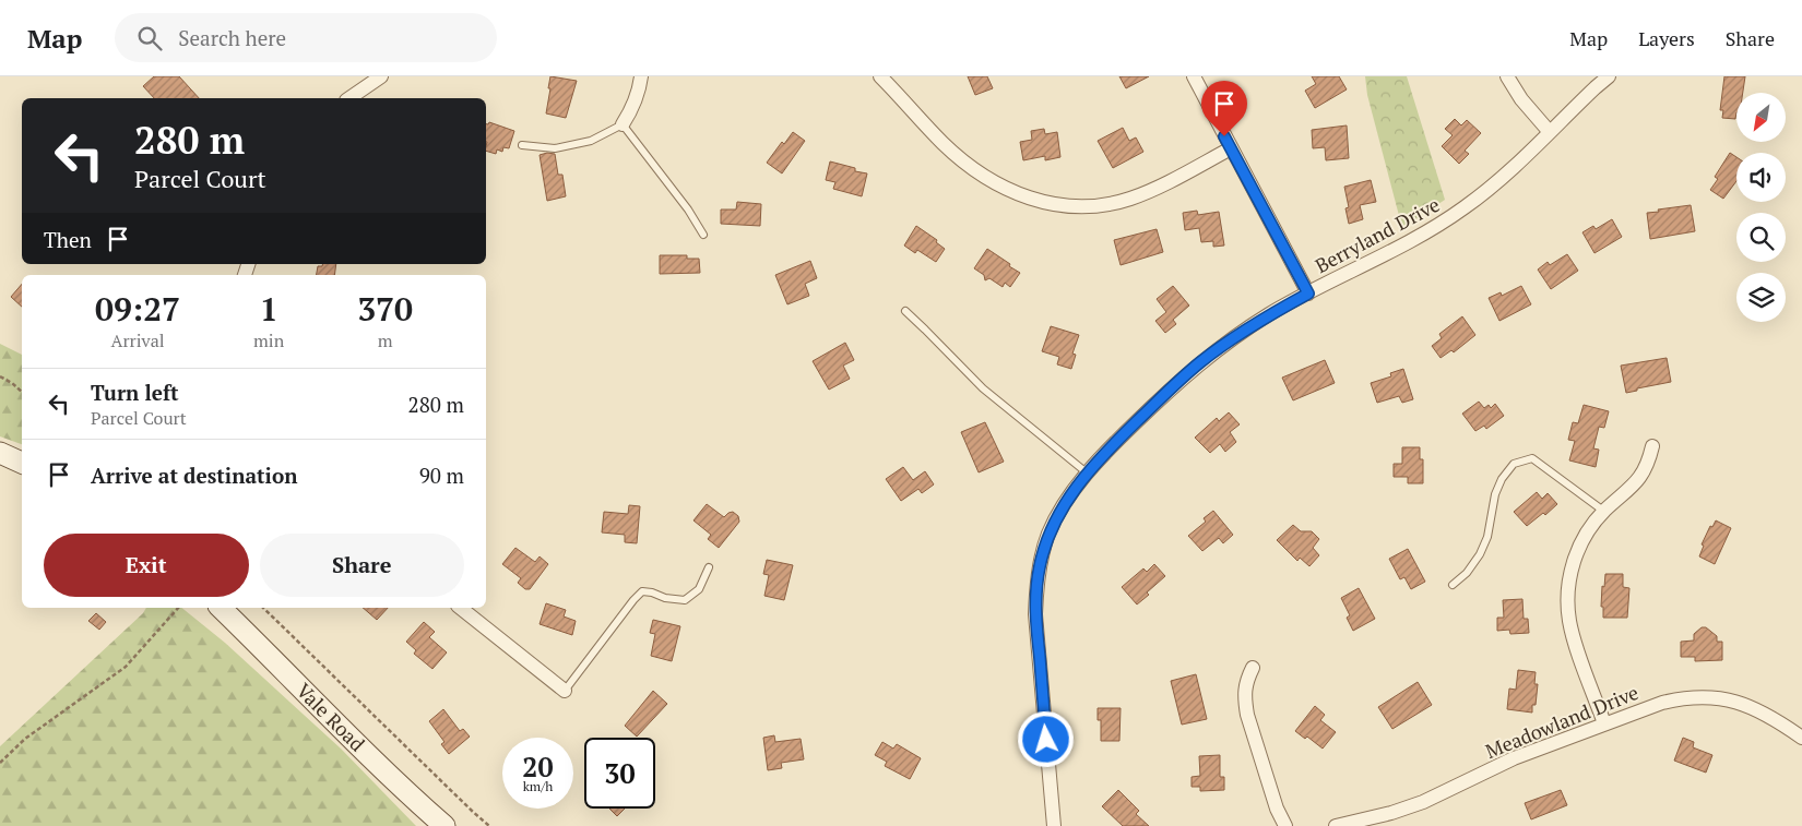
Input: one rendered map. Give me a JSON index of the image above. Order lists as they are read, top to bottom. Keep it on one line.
{"streets":{"main road":["Vale Road"],"street":["Berryland Drive","Meadowland Drive"]},"north":"bottom left","page":{"header":"Map","search":"Search here","nav":["Map","Layers","Share"],"turn":["280 m","Parcel Court"],"then":"Then","eta":["09:27","Arrival","1","min","370","m"],"list":[{"name":"Turn left","note":"Parcel Court","value":"280 m"},{"name":"Arrive at destination","value":"90 m"}],"buttons":["Exit","Share"],"speed":"20 km/h","limit":"30"}}
